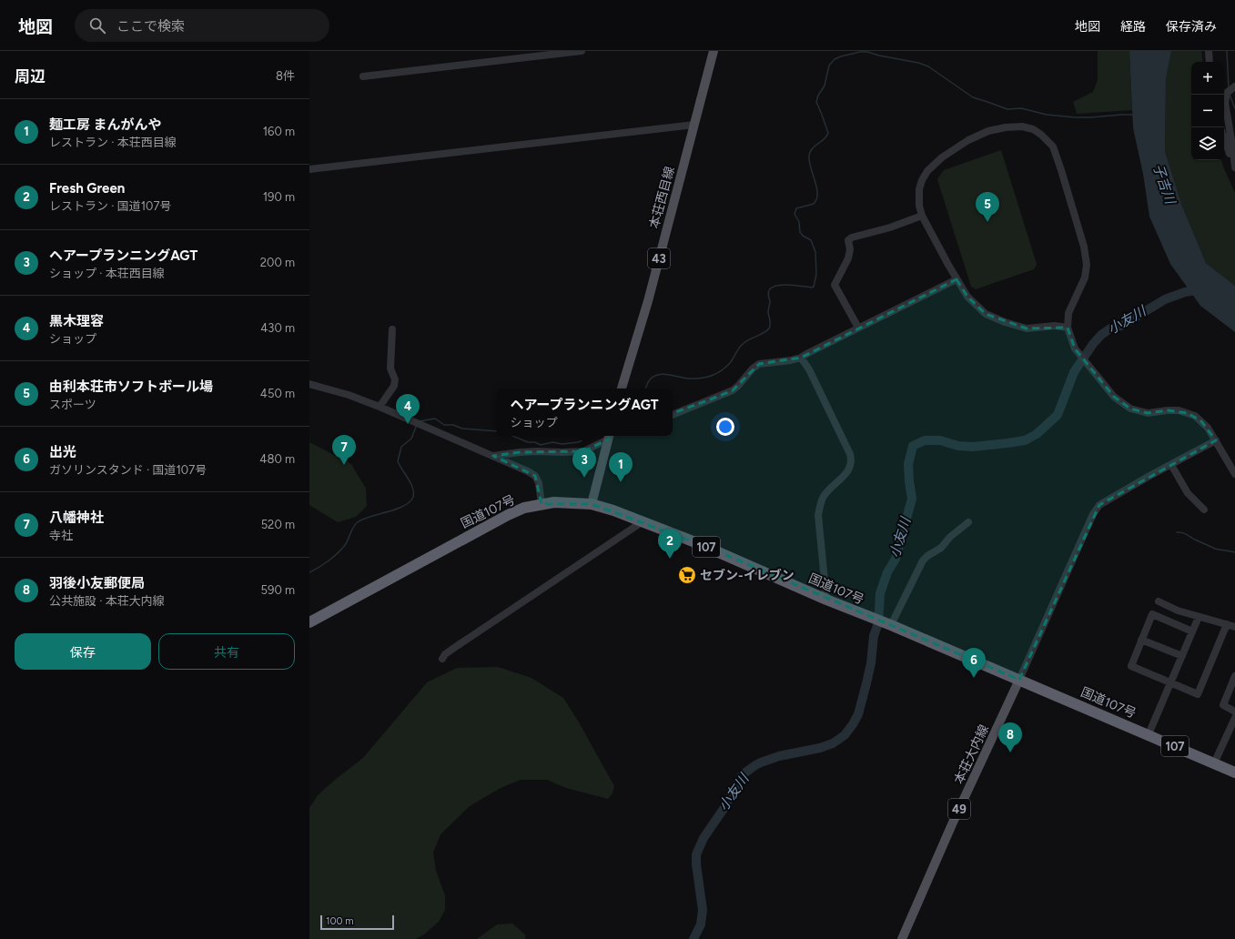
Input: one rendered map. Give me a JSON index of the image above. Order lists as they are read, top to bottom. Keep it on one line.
{"streets":{"highway":["国道107号","107"],"main road":["本荘西目線","43","本荘大内線","49"]},"crossings":[["国道107号","本荘大内線"]],"water":["子吉川","小友川"],"places":{"supermarket":["セブン-イレブン"]},"scale_bar":"100 m","page":{"header":"地図","search":"ここで検索","nav":["地図","経路","保存済み"],"heading":["周辺","8件"],"map_buttons":["+","−"],"list":[{"mark":"1","name":"麺工房 まんがんや","note":"レストラン · 本荘西目線","value":"160 m"},{"mark":"2","name":"Fresh Green","note":"レストラン · 国道107号","value":"190 m"},{"mark":"3","name":"ヘアープランニングAGT","note":"ショップ · 本荘西目線","value":"200 m"},{"mark":"4","name":"黒木理容","note":"ショップ","value":"430 m"},{"mark":"5","name":"由利本荘市ソフトボール場","note":"スポーツ","value":"450 m"},{"mark":"6","name":"出光","note":"ガソリンスタンド · 国道107号","value":"480 m"},{"mark":"7","name":"八幡神社","note":"寺社","value":"520 m"},{"mark":"8","name":"羽後小友郵便局","note":"公共施設 · 本荘大内線","value":"590 m"}],"pins":["5","4","7","3","1","2","6","8"],"popup":["ヘアープランニングAGT","ショップ"],"buttons":["保存","共有"],"scale":"100 m"}}
